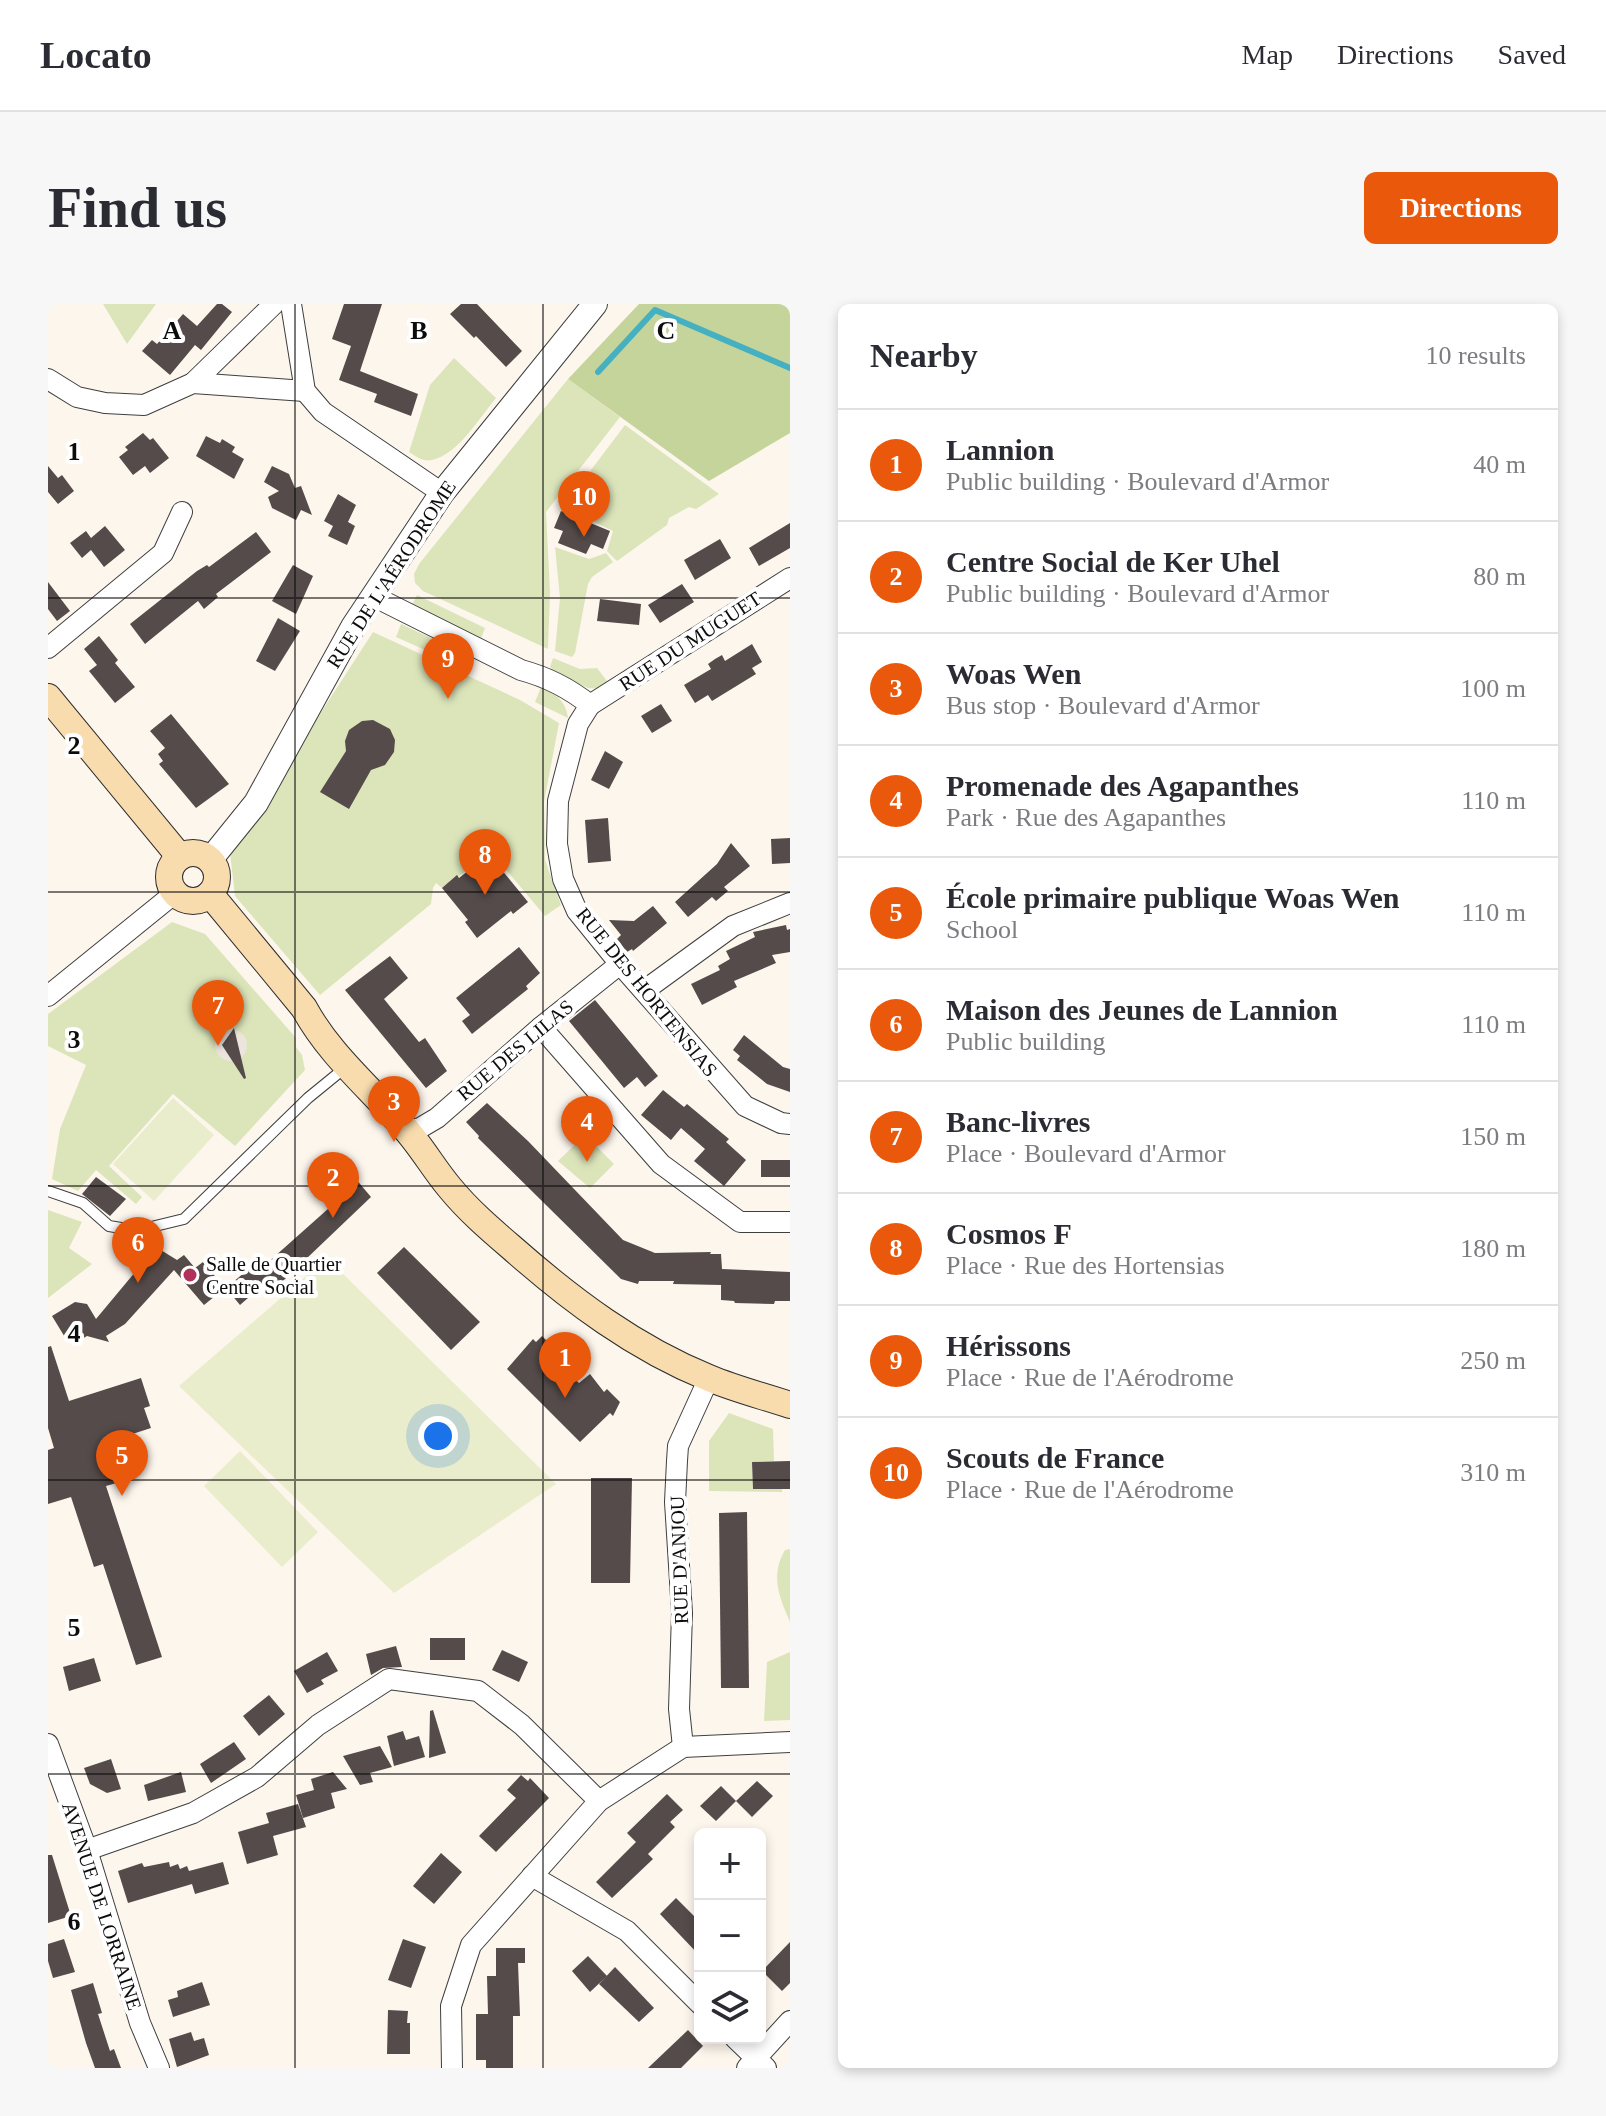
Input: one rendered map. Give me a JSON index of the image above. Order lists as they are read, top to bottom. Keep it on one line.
{"streets":{"street":["RUE DE L'AÉRODROME","RUE DU MUGUET","RUE DES HORTENSIAS","RUE DES LILAS","RUE D'ANJOU","AVENUE DE LORRAINE"]},"crossings":[["RUE DU MUGUET","RUE DES HORTENSIAS"],["RUE DES HORTENSIAS","RUE DES LILAS"]],"places":["Salle de Quartier Centre Social"],"page":{"header":"Locato","nav":["Map","Directions","Saved"],"buttons":"Directions","title":"Find us","heading":["Nearby","10 results"],"list":[{"mark":"1","name":"Lannion","note":"Public building · Boulevard d'Armor","value":"40 m"},{"mark":"2","name":"Centre Social de Ker Uhel","note":"Public building · Boulevard d'Armor","value":"80 m"},{"mark":"3","name":"Woas Wen","note":"Bus stop · Boulevard d'Armor","value":"100 m"},{"mark":"4","name":"Promenade des Agapanthes","note":"Park · Rue des Agapanthes","value":"110 m"},{"mark":"5","name":"École primaire publique Woas Wen","note":"School","value":"110 m"},{"mark":"6","name":"Maison des Jeunes de Lannion","note":"Public building","value":"110 m"},{"mark":"7","name":"Banc-livres","note":"Place · Boulevard d'Armor","value":"150 m"},{"mark":"8","name":"Cosmos F","note":"Place · Rue des Hortensias","value":"180 m"},{"mark":"9","name":"Hérissons","note":"Place · Rue de l'Aérodrome","value":"250 m"},{"mark":"10","name":"Scouts de France","note":"Place · Rue de l'Aérodrome","value":"310 m"}],"pins":["10","9","8","7","3","4","2","6","1","5"],"map_buttons":["+","−"]},"grid":{"columns":["A","B","C"],"rows":["1","2","3","4","5","6"]}}
